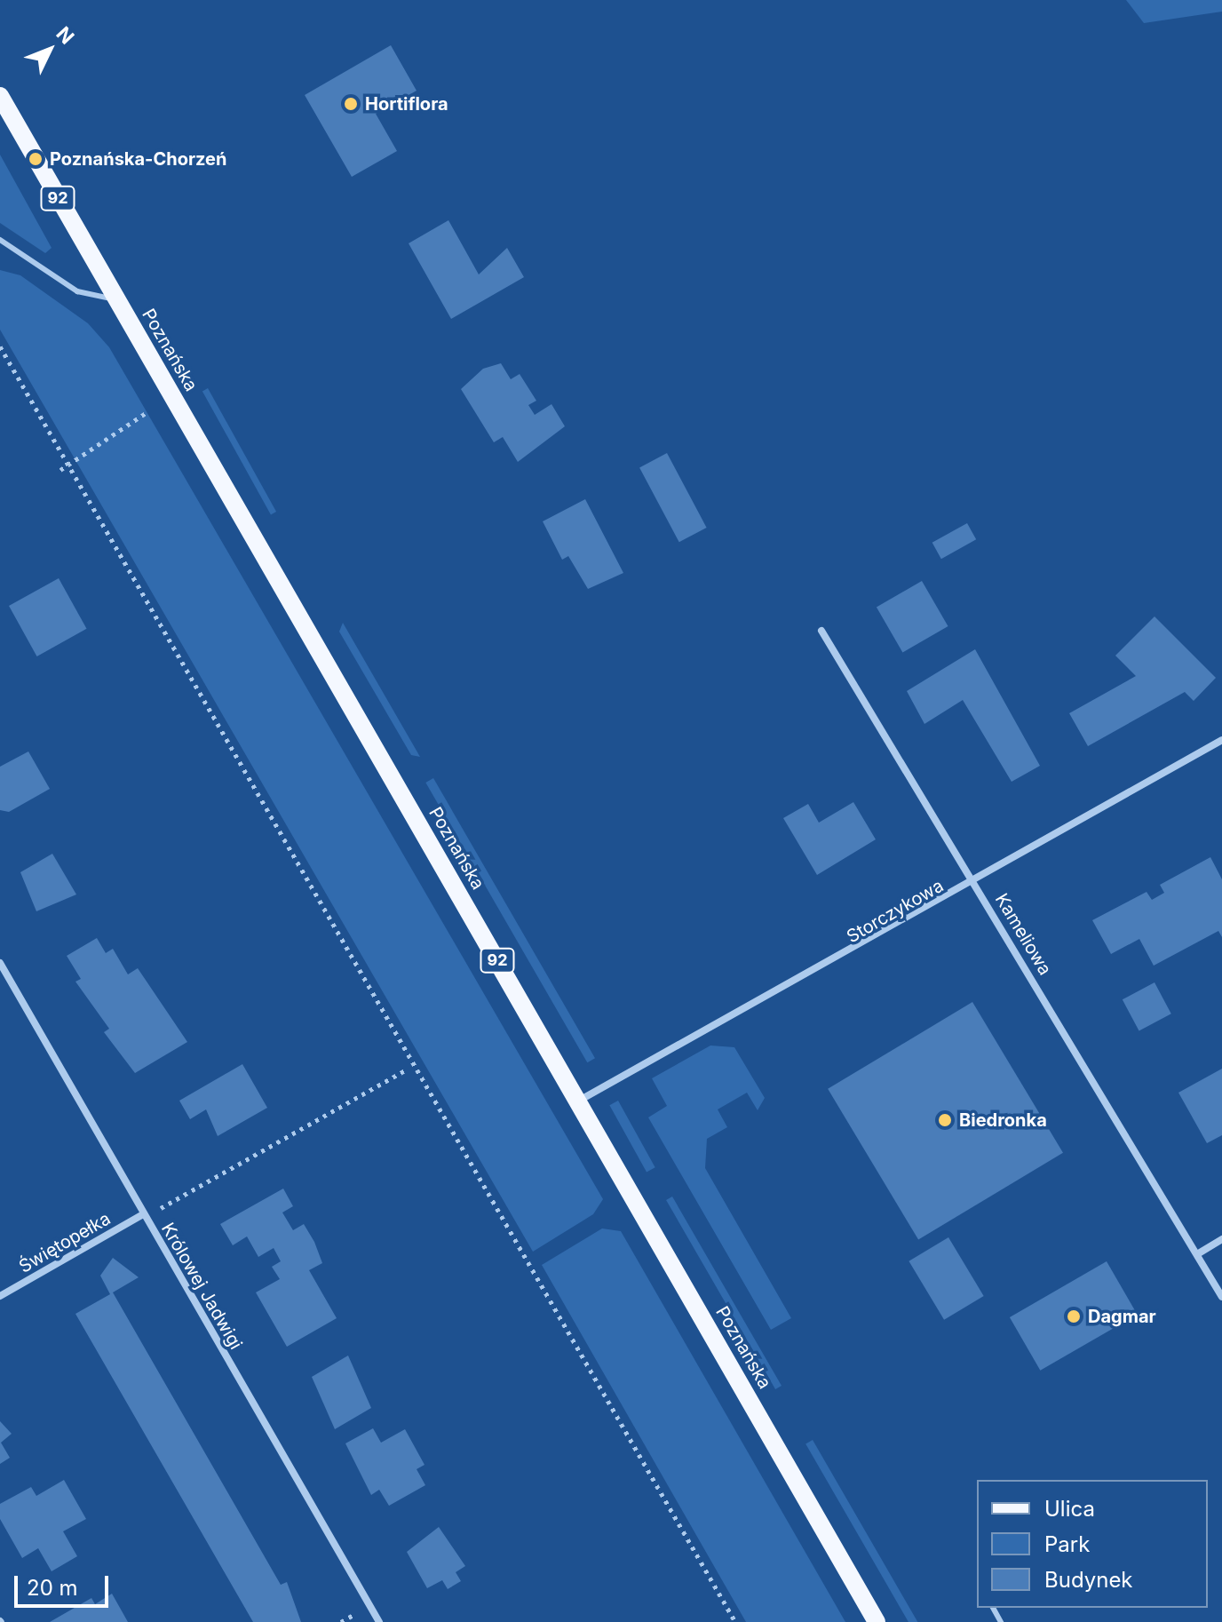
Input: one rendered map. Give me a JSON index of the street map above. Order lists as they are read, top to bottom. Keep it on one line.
{"streets":{"main road":["92","Poznańska"],"street":["Storczykowa","Kameliowa","Świętopełka","Królowej Jadwigi"]},"crossings":[["Poznańska","Storczykowa"],["Storczykowa","Kameliowa"],["Świętopełka","Królowej Jadwigi"]],"places":["Hortiflora","Poznańska-Chorzeń","Biedronka","Dagmar"],"legend":["Ulica","Park","Budynek"],"scale_bar":"20 m","north":"top right"}
